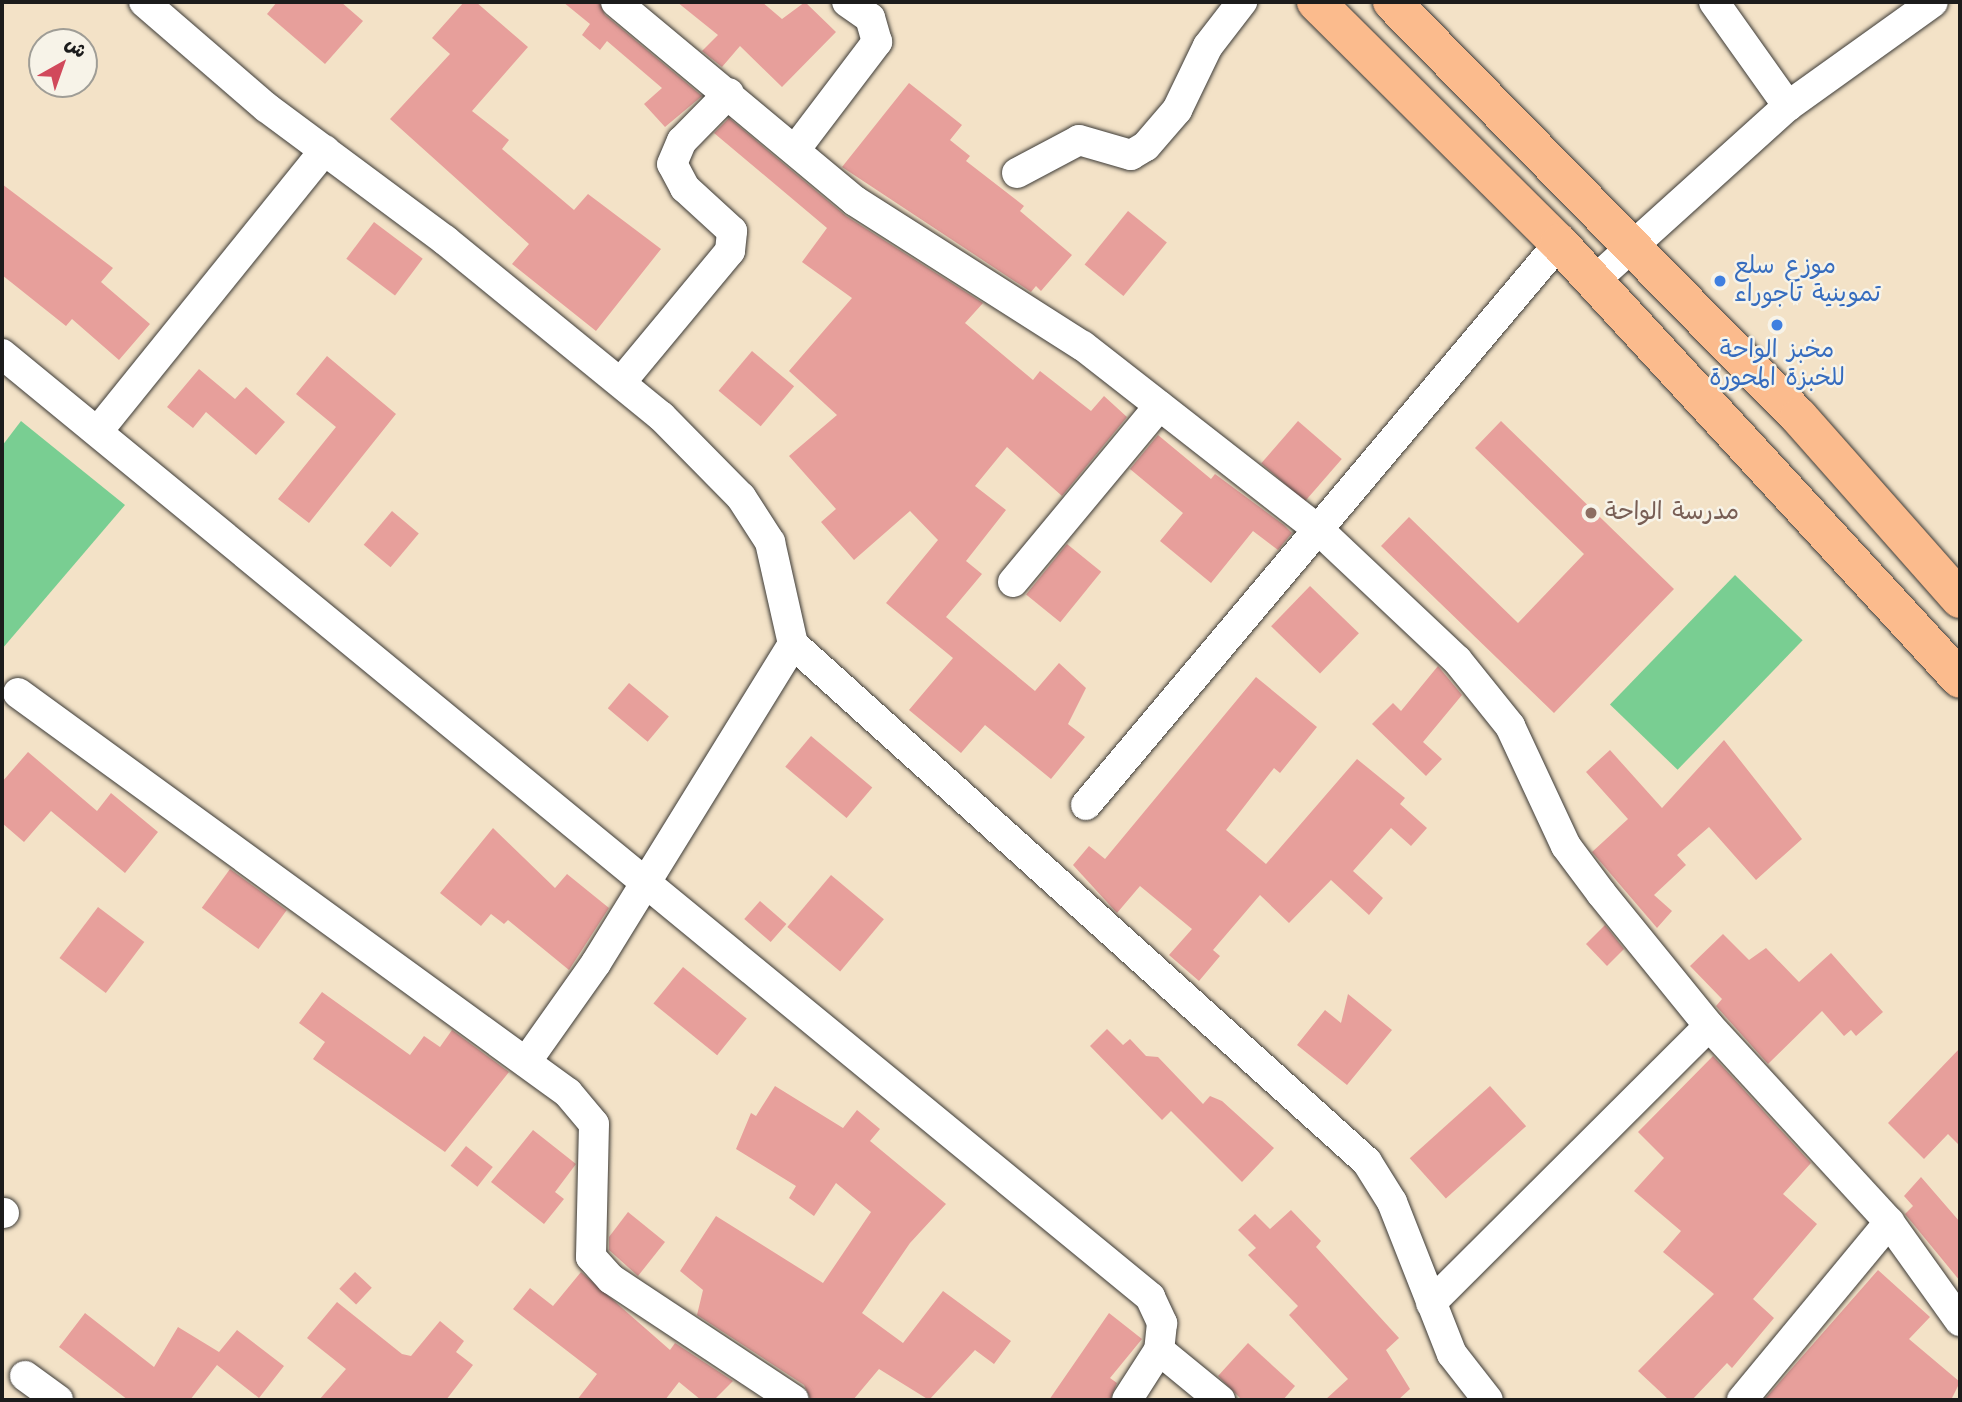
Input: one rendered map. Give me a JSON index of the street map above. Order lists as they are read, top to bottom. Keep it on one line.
{"places":["موزع سلع تموينية تاجوراء","مخبز الواحة للخبزة المحورة","مدرسة الواحة"],"north":"top right"}
